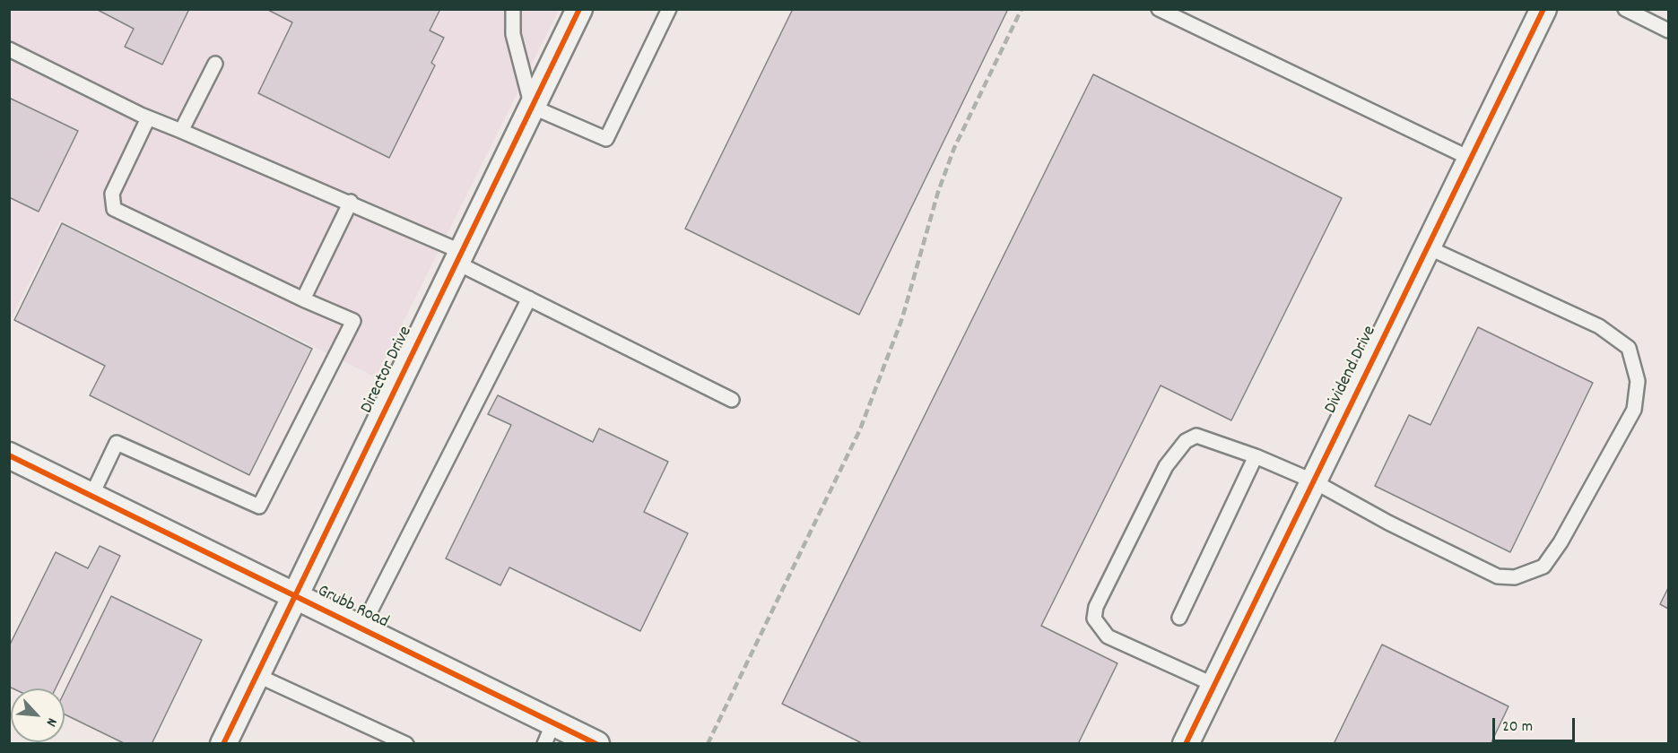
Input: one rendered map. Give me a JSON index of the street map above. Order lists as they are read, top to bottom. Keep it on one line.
{"streets":{"street":["Director Drive","Dividend Drive","Grubb Road"]},"crossings":[["Director Drive","Grubb Road"]],"scale_bar":"20 m","north":"bottom right"}
